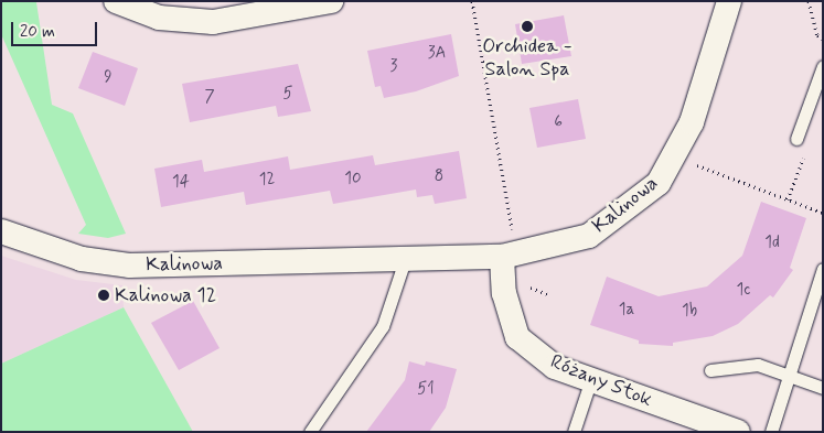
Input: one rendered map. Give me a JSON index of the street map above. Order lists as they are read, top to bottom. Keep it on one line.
{"streets":{"street":["Kalinowa","Różany Stok"]},"crossings":[["Kalinowa","Różany Stok"]],"places":["Orchidea - Salon Spa","Kalinowa 12"],"house_numbers":["3A","3","9","5","7","6","8","10","12","14","1d","1c","1a","1b","51"],"scale_bar":"20 m"}
